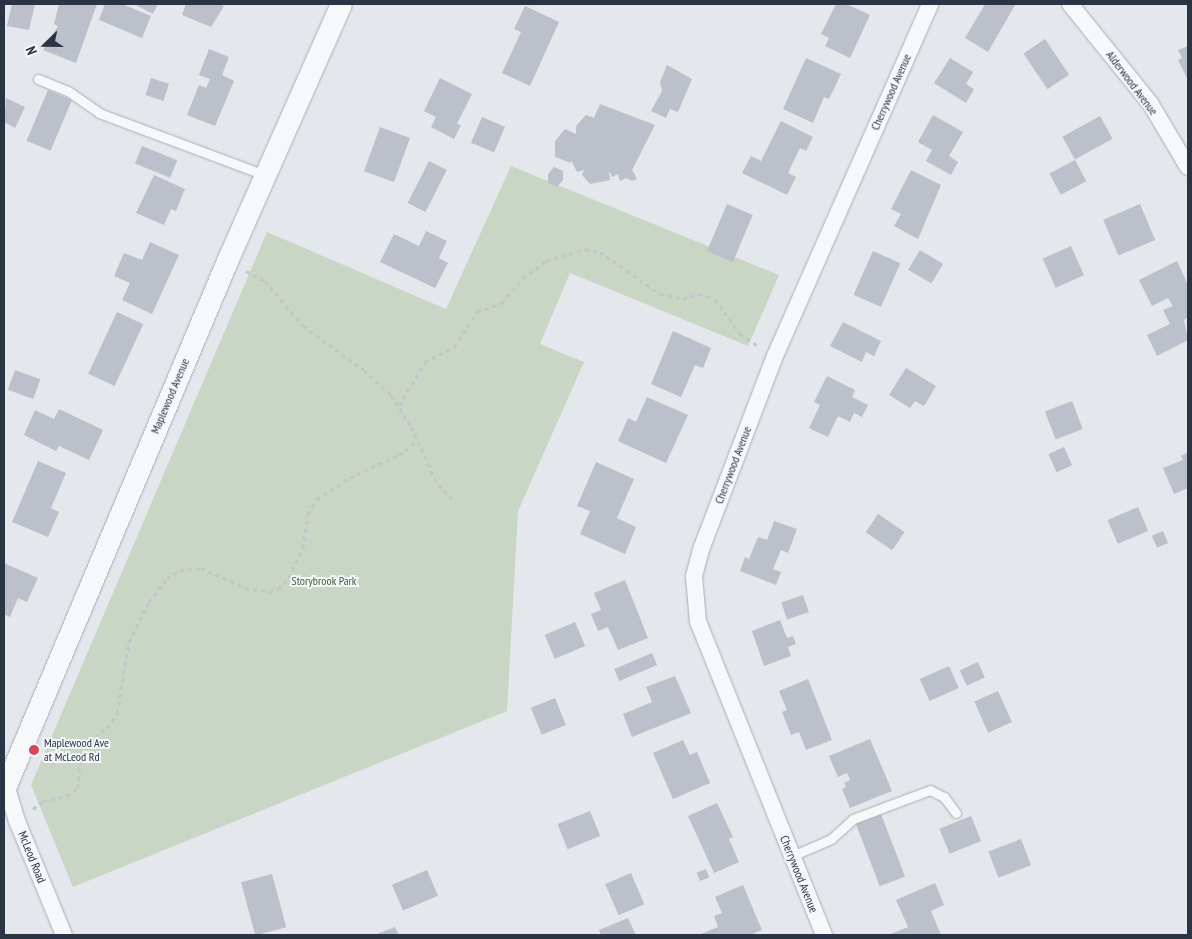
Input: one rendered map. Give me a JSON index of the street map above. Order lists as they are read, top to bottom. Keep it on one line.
{"streets":{"street":["Alderwood Avenue","Cherrywood Avenue","Maplewood Avenue","McLeod Road"]},"crossings":[["Maplewood Avenue","McLeod Road"]],"parks":["Storybrook Park"],"places":["Maplewood Ave at McLeod Rd"],"north":"left"}
